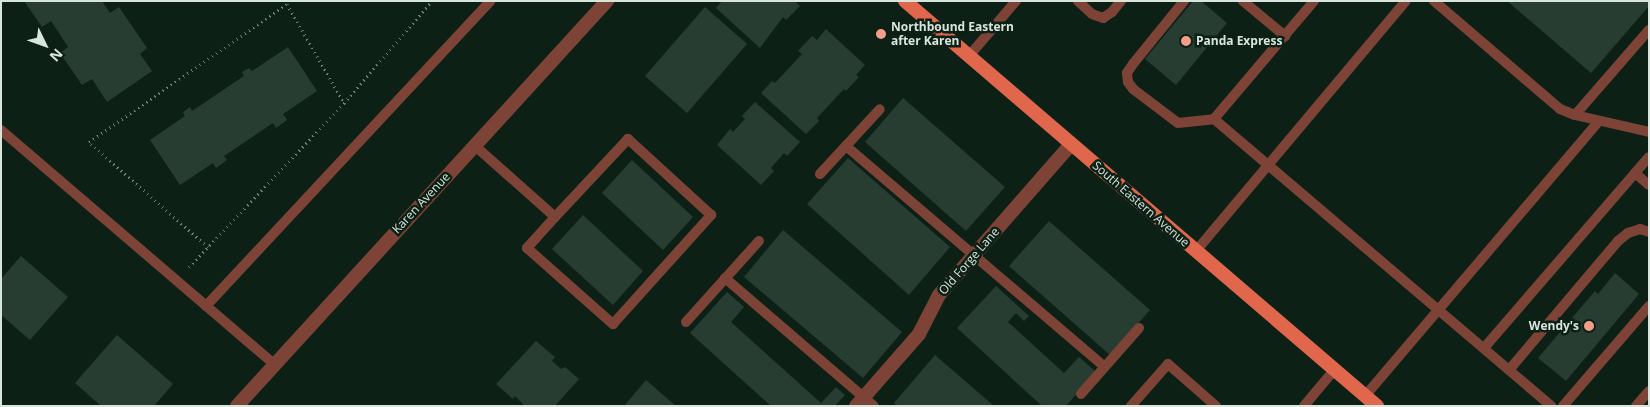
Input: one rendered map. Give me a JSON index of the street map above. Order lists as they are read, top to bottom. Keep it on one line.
{"streets":{"main road":["South Eastern Avenue"],"street":["Karen Avenue","Old Forge Lane"]},"crossings":[["South Eastern Avenue","Old Forge Lane"]],"places":["Northbound Eastern after Karen","Panda Express","Wendy's"],"north":"bottom right"}
